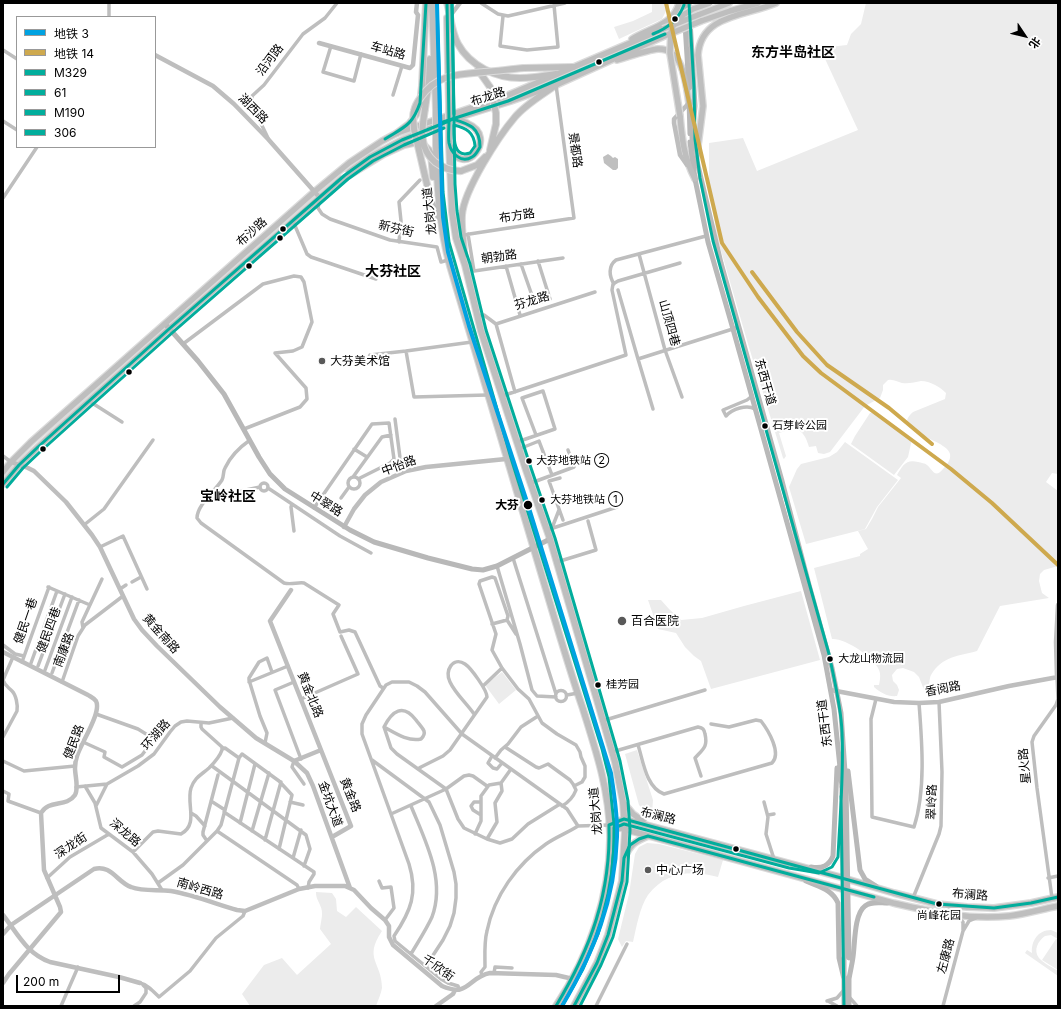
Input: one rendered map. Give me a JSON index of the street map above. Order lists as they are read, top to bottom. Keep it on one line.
{"streets":{"highway":["龙岗大道"],"main road":["布龙路","布沙路","东西干道","中翠路","布澜路"],"street":["车站路","沿河路","湖西路","景都路","布方路","新芬街","朝勃路","芬龙路","山顶四巷","中怡路","健民一巷","健民四巷","黄金南路","南康路","香阅路","黄金北路","环湖路","健民路","星火路","黄金路","翠岭路","金坑大道","深龙路","深龙街","南岭西路","左康路","千欣街"]},"crossings":[["沿河路","湖西路"],["布龙路","景都路"],["布龙路","布沙路"],["湖西路","新芬街"],["湖西路","布沙路"],["景都路","布方路"],["龙岗大道","新芬街"],["龙岗大道","中怡路"],["龙岗大道","中翠路"],["龙岗大道","布澜路"],["龙岗大道","千欣街"],["布方路","朝勃路"],["新芬街","布沙路"],["布沙路","中翠路"],["布沙路","黄金南路"],["东西干道","香阅路"],["中怡路","中翠路"],["健民一巷","健民路"],["黄金南路","南康路"],["黄金南路","环湖路"],["黄金南路","金坑大道"],["南康路","健民路"],["香阅路","星火路"],["香阅路","翠岭路"],["黄金北路","黄金路"],["环湖路","健民路"],["环湖路","深龙路"],["星火路","布澜路"],["黄金路","金坑大道"],["翠岭路","布澜路"],["布澜路","左康路"],["深龙路","深龙街"],["深龙路","南岭西路"]],"districts":["东方半岛社区","大芬社区","宝岭社区"],"places":["大芬美术馆","石芽岭公园","大芬地铁站 ②","大芬地铁站 ①","大芬","百合医院","大龙山物流园","桂芳园","中心广场","尚峰花园"],"lines":["metro line 3","metro line 14","transit line M329","transit line 61","transit line M190","transit line 306"],"legend":["地铁 3","地铁 14","M329","61","M190","306"],"scale_bar":"200 m","north":"bottom right"}
